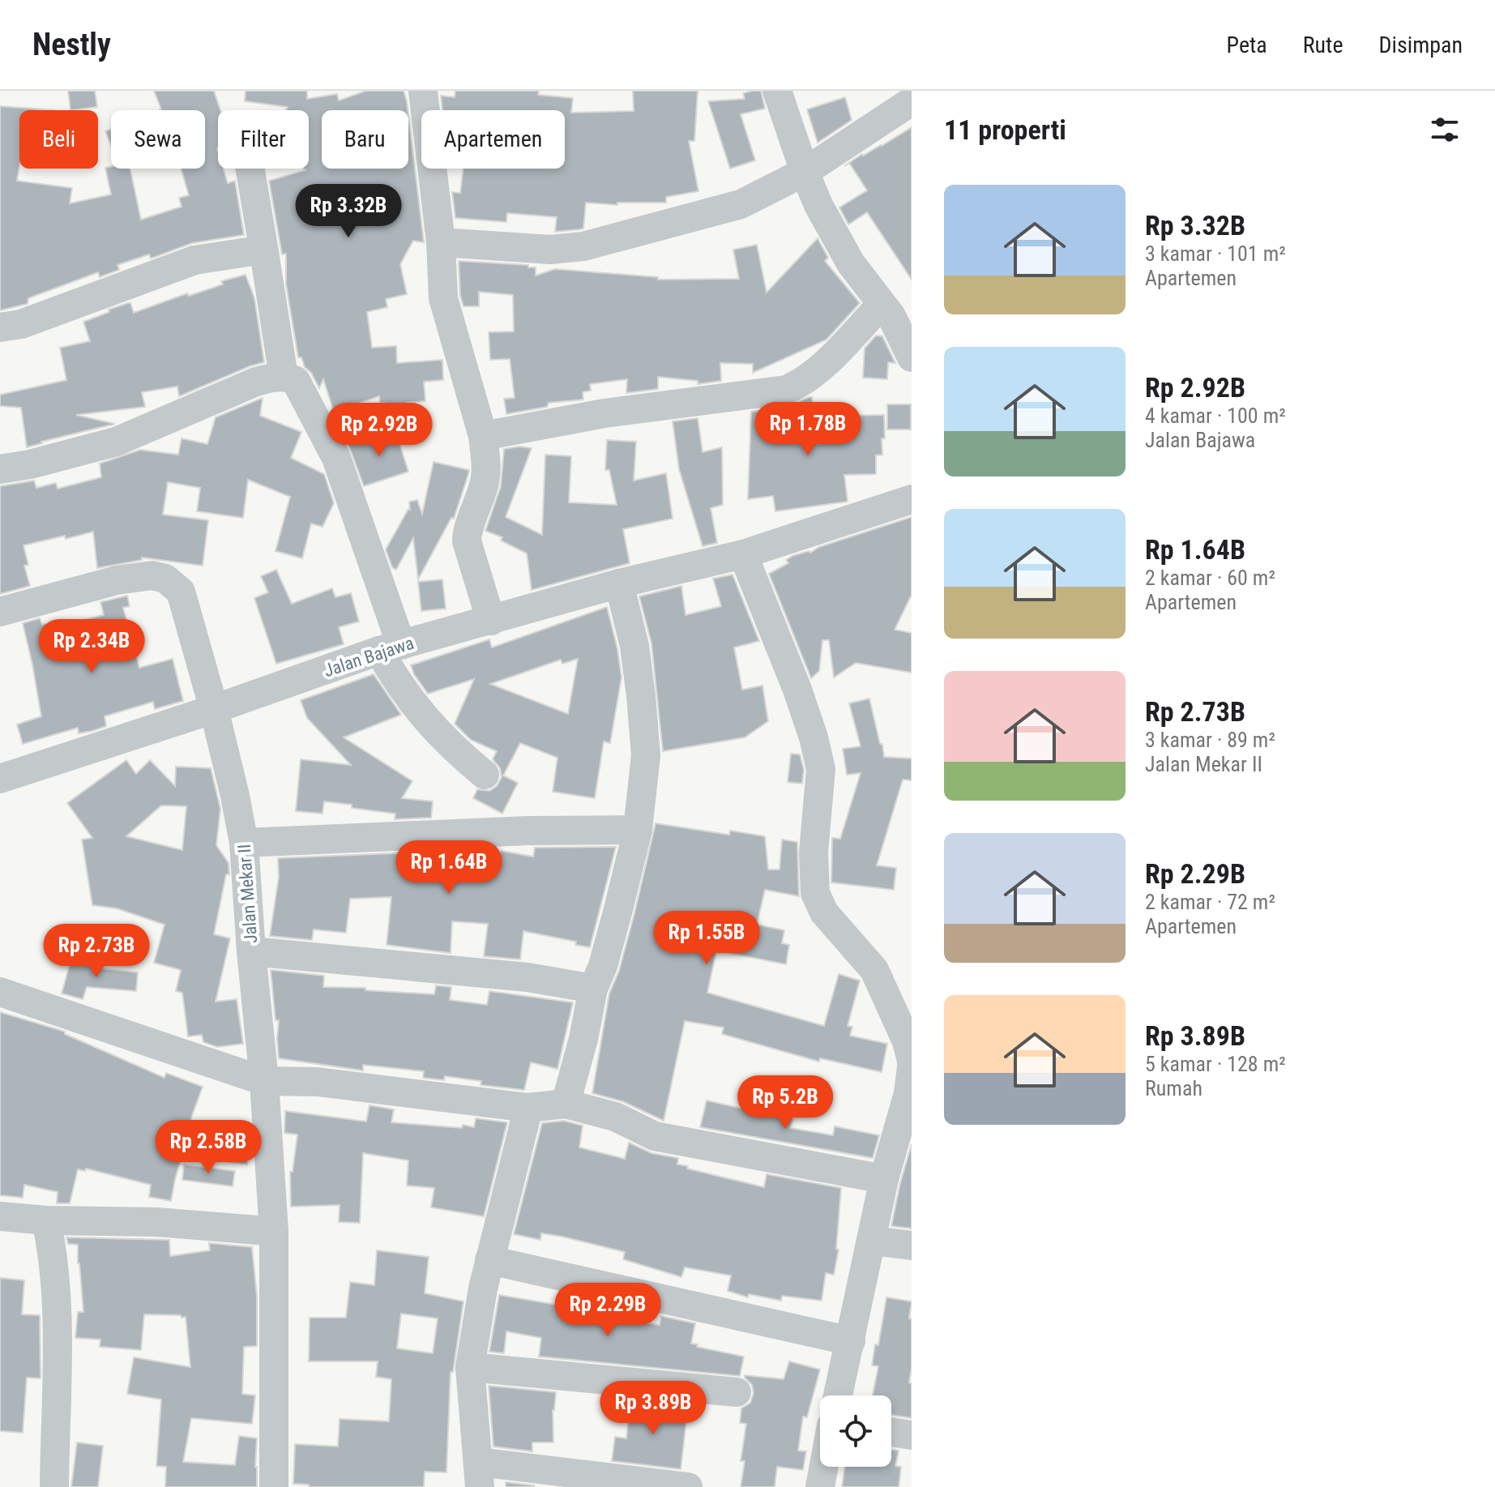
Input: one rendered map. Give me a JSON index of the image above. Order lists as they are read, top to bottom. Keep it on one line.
{"streets":{"street":["Jalan Bajawa","Jalan Mekar II"]},"crossings":[["Jalan Bajawa","Jalan Mekar II"]],"page":{"header":"Nestly","nav":["Peta","Rute","Disimpan"],"heading":"11 properti","chip":["Beli","Sewa","Filter","Baru","Apartemen"],"list":[{"name":"Rp 3.32B","note":"3 kamar · 101 m² · Apartemen"},{"name":"Rp 2.92B","note":"4 kamar · 100 m² · Jalan Bajawa"},{"name":"Rp 1.64B","note":"2 kamar · 60 m² · Apartemen"},{"name":"Rp 2.73B","note":"3 kamar · 89 m² · Jalan Mekar II"},{"name":"Rp 2.29B","note":"2 kamar · 72 m² · Apartemen"},{"name":"Rp 3.89B","note":"5 kamar · 128 m² · Rumah"}],"price":["Rp 3.32B","Rp 1.78B","Rp 2.92B","Rp 2.34B","Rp 1.64B","Rp 1.55B","Rp 2.73B","Rp 5.2B","Rp 2.58B","Rp 2.29B","Rp 3.89B"]}}
